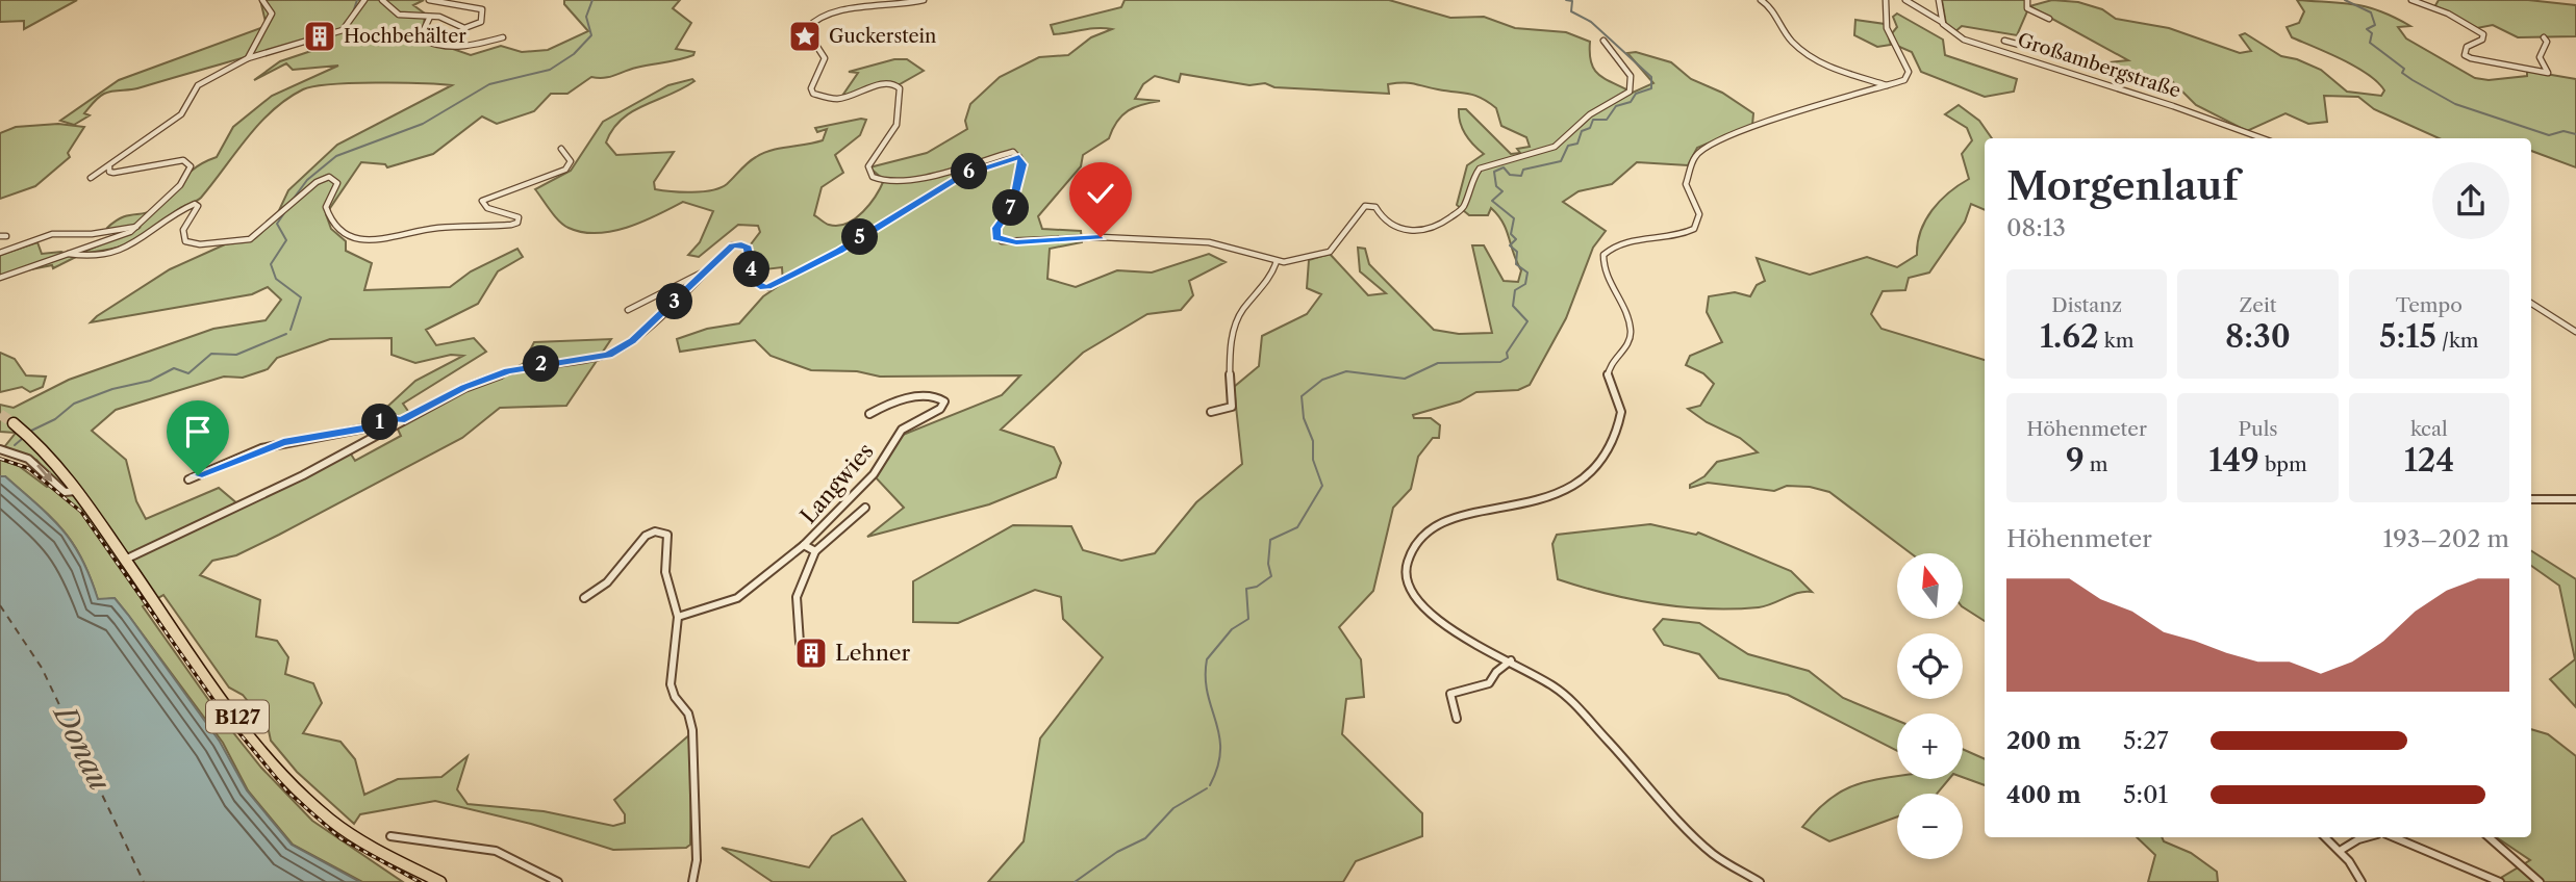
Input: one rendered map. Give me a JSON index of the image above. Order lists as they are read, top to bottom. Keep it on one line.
{"streets":{"main road":["B127"],"street":["Großambergstraße","Langwies"]},"water":["Donau"],"places":{"building":["Hochbehälter","Lehner"],"place":["Guckerstein"]},"north":"top","page":{"heading":["Morgenlauf","08:13"],"pins":["6","7","5","4","3","2","1"],"stats":[["Distanz","1.62 km"],["Zeit","8:30"],["Tempo","5:15 /km"],["Höhenmeter","9 m"],["Puls","149 bpm"],["kcal","124"]],"chart":["Höhenmeter","193–202 m"],"map_buttons":["+","−"],"list":[{"name":"200 m","note":"5:27"},{"name":"400 m","note":"5:01"}]}}
